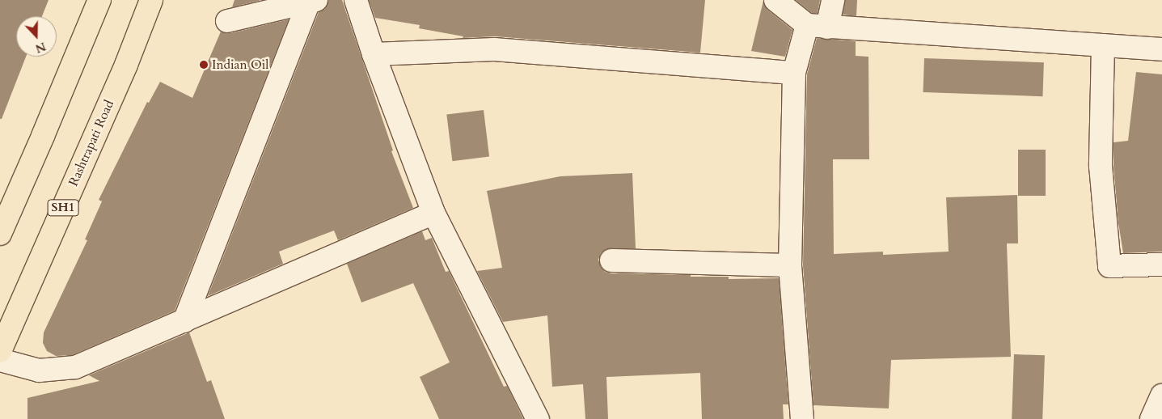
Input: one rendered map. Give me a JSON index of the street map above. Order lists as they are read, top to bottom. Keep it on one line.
{"streets":{"main road":["Rashtrapati Road","SH1"]},"places":["Indian Oil"],"north":"bottom"}
